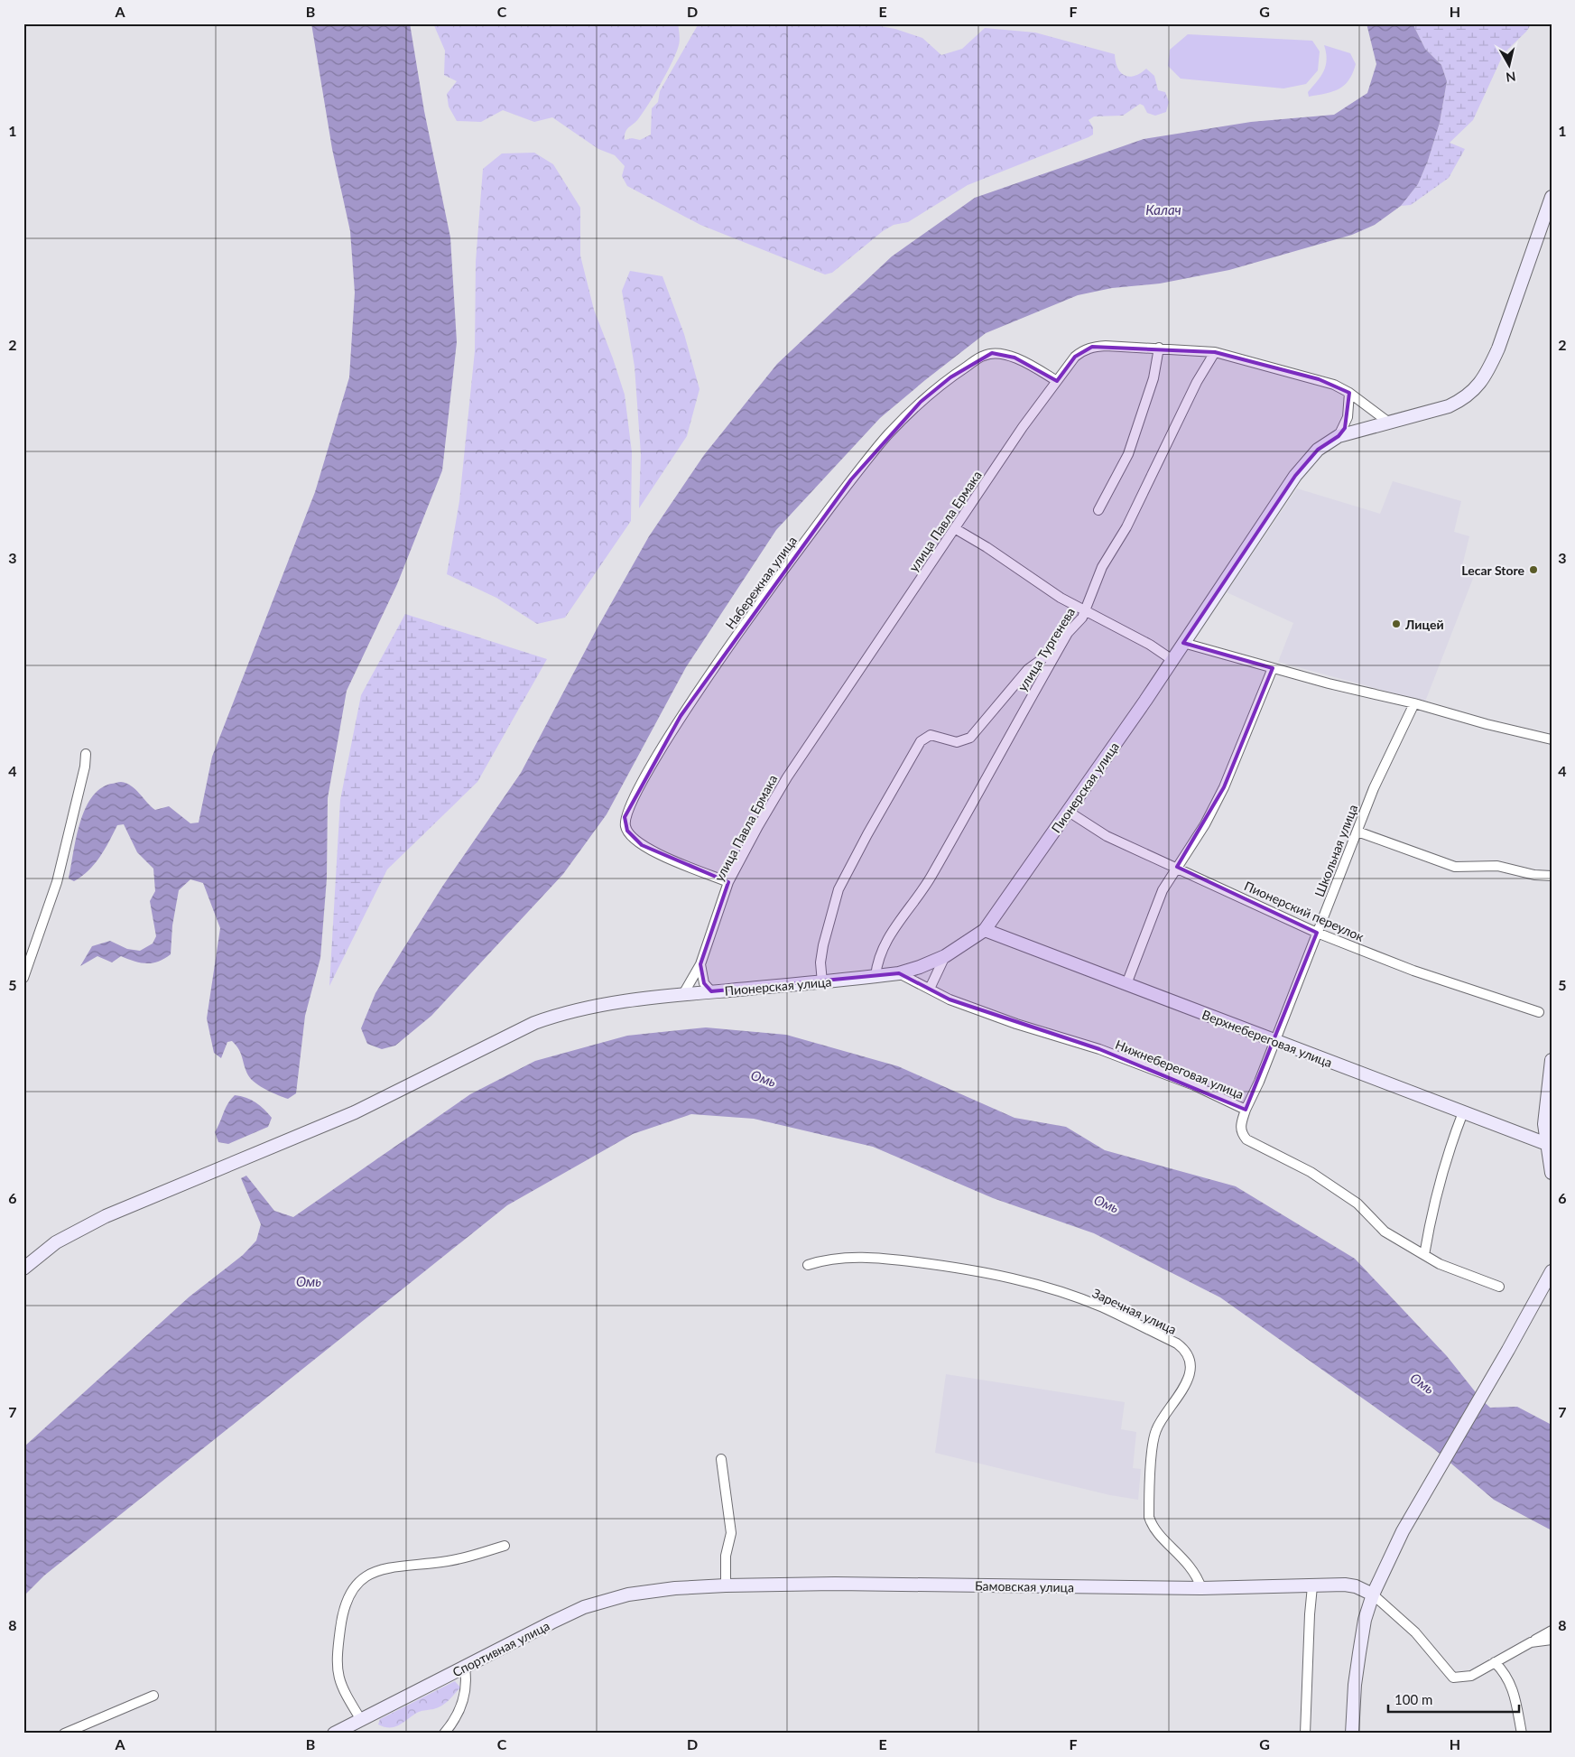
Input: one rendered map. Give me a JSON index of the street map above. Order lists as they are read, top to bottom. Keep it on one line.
{"streets":{"street":["улица Павла Ермака","Набережная улица","улица Тургенева","Пионерская улица","Школьная улица","Пионерский переулок","Верхнебереговая улица","Нижнебереговая улица","Заречная улица","Бамовская улица","Спортивная улица"]},"crossings":[["улица Павла Ермака","Набережная улица"],["улица Павла Ермака","улица Тургенева"],["улица Павла Ермака","Пионерская улица"],["улица Тургенева","Пионерская улица"],["Пионерская улица","Пионерский переулок"],["Пионерская улица","Верхнебереговая улица"],["Пионерская улица","Нижнебереговая улица"],["Школьная улица","Пионерский переулок"],["Школьная улица","Верхнебереговая улица"],["Школьная улица","Нижнебереговая улица"],["Заречная улица","Бамовская улица"],["Бамовская улица","Спортивная улица"]],"water":["Калач","Омь"],"places":["Lecar Store","Лицей"],"scale_bar":"100 m","north":"bottom","grid":{"columns":["A","B","C","D","E","F","G","H"],"rows":["1","2","3","4","5","6","7","8"]}}
